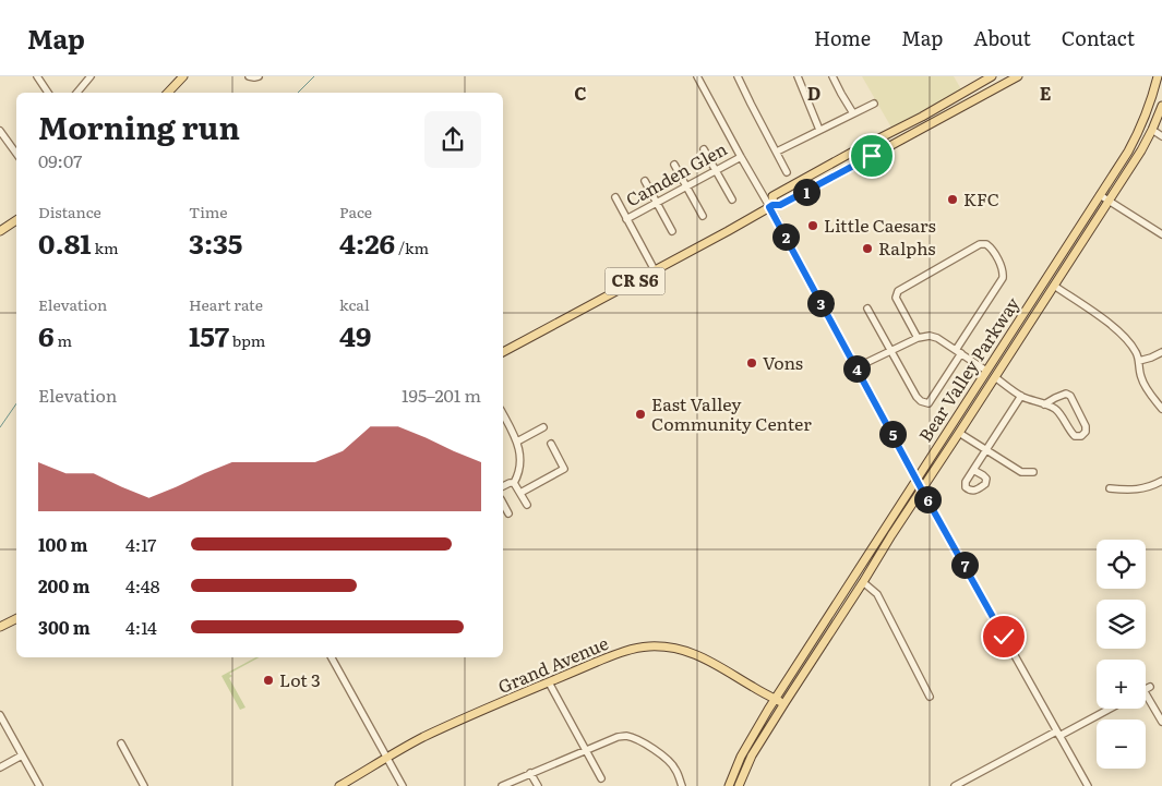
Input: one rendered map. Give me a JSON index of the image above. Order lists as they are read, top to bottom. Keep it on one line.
{"streets":{"main road":["CR S6","Bear Valley Parkway","Grand Avenue"],"street":["Camden Glen"]},"crossings":[["Bear Valley Parkway","Grand Avenue"]],"places":["KFC","Little Caesars","Ralphs","Vons","East Valley Community Center","Lot 3"],"page":{"header":"Map","nav":["Home","Map","About","Contact"],"heading":["Morning run","09:07"],"pins":["1","2","3","4","5","6","7"],"stats":[["Distance","0.81 km"],["Time","3:35"],["Pace","4:26 /km"],["Elevation","6 m"],["Heart rate","157 bpm"],["kcal","49"]],"chart":["Elevation","195–201 m"],"list":[{"name":"100 m","note":"4:17"},{"name":"200 m","note":"4:48"},{"name":"300 m","note":"4:14"}],"map_buttons":["+","−"]},"grid":{"columns":["C","D","E"]}}
